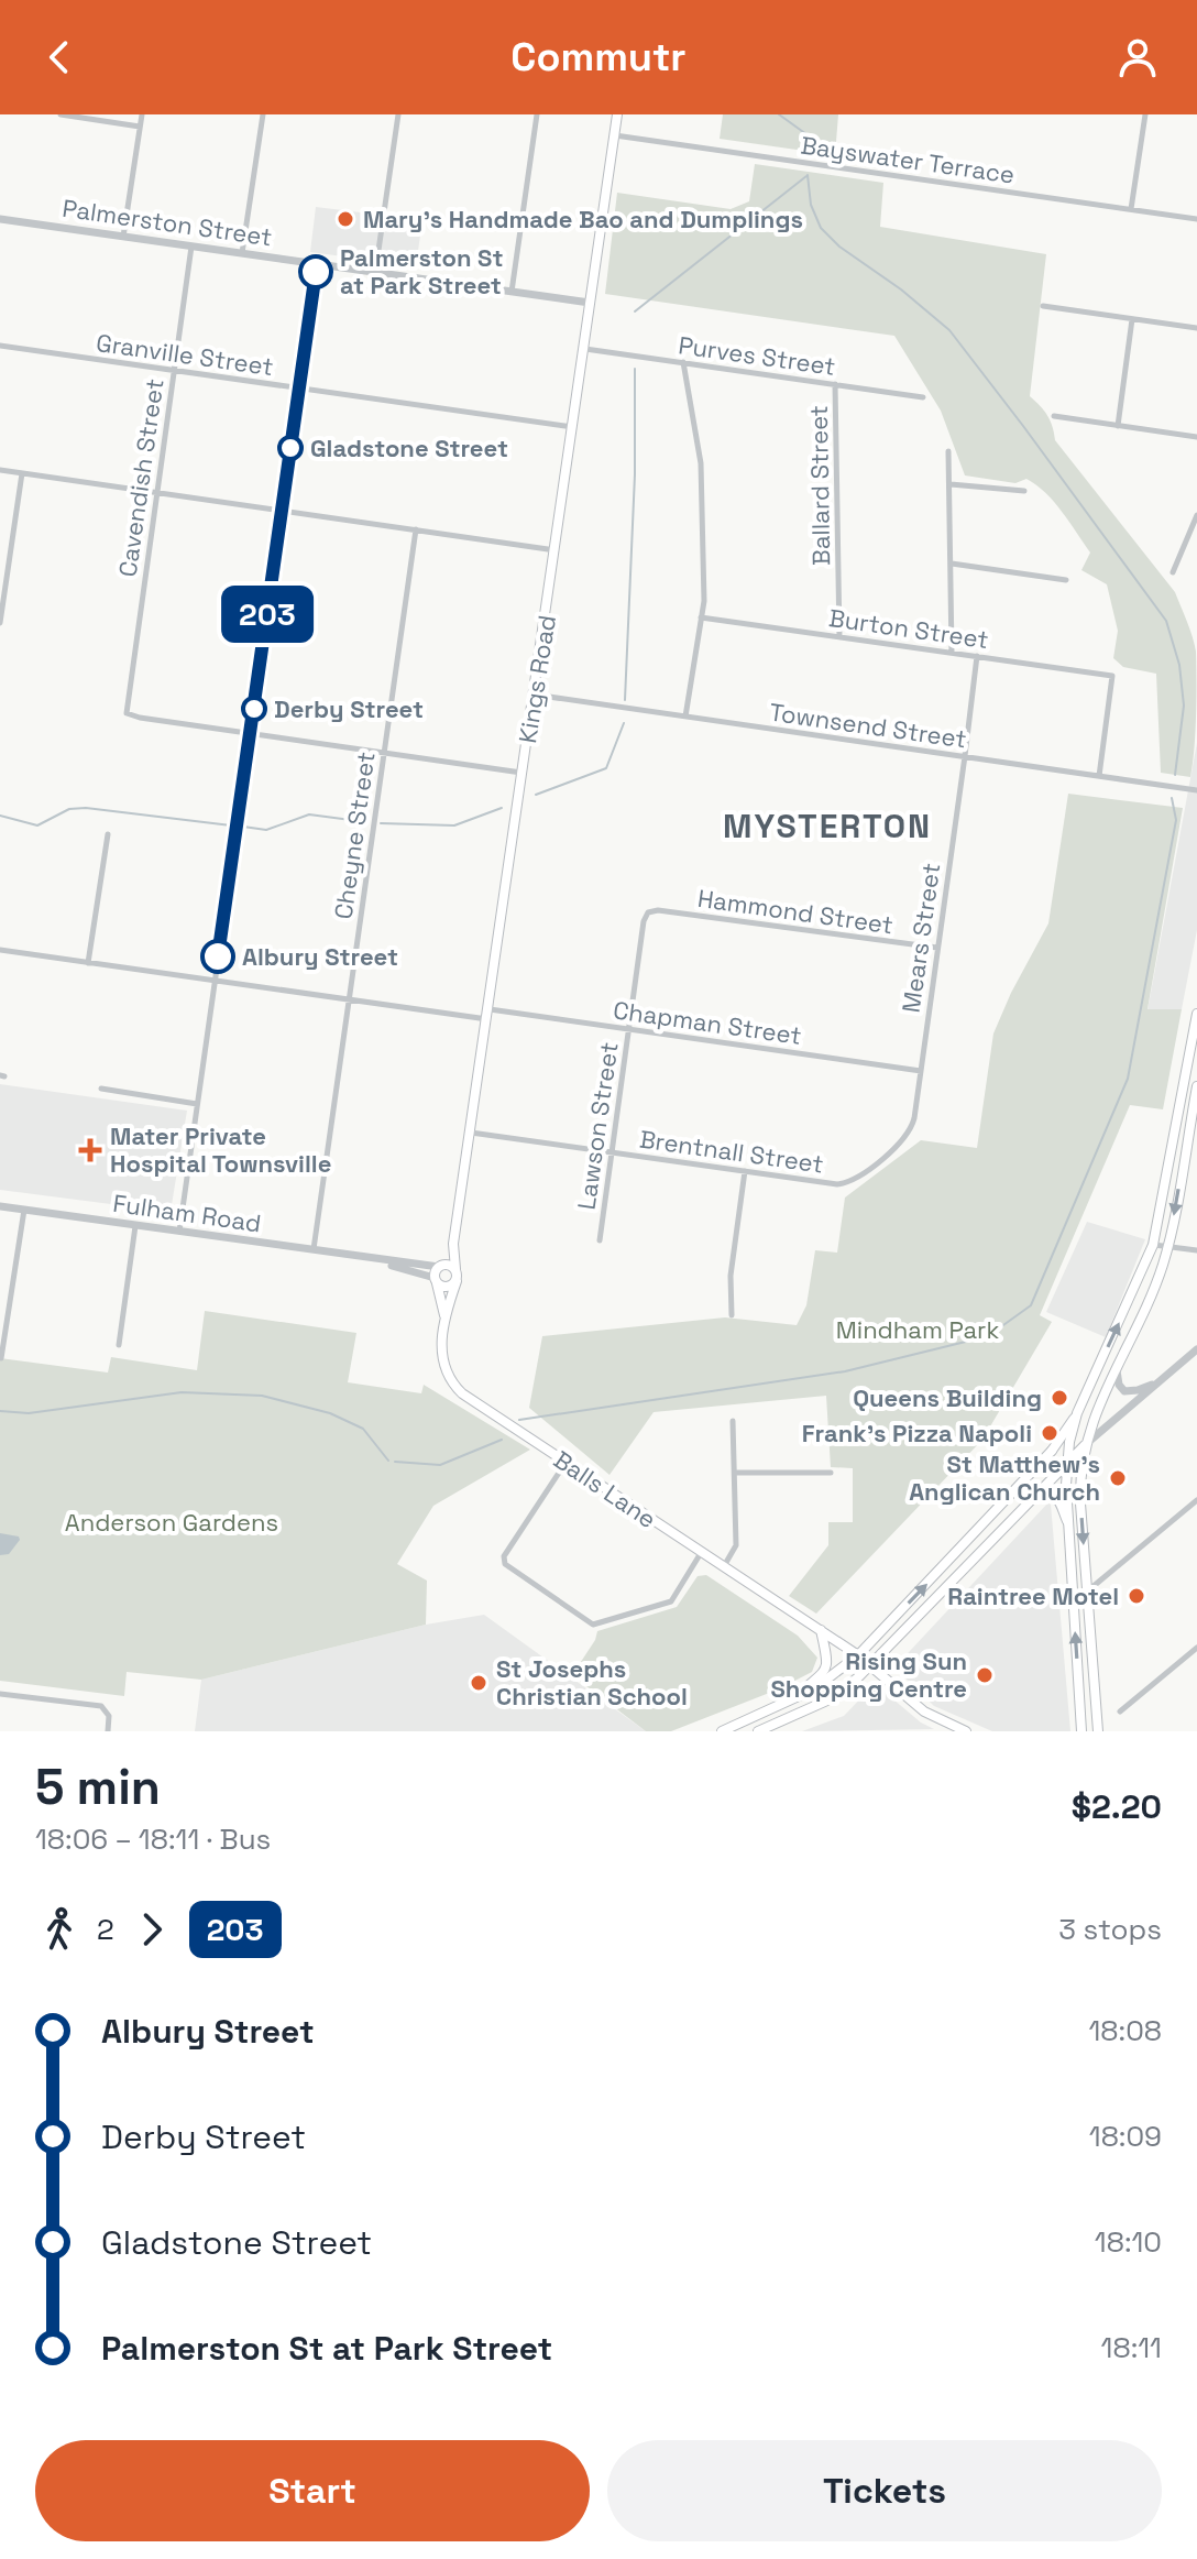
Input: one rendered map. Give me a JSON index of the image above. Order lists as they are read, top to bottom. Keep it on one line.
{"streets":{"main road":["Kings Road","Balls Lane"],"street":["Bayswater Terrace","Palmerston Street","Granville Street","Purves Street","Cavendish Street","Ballard Street","Burton Street","Townsend Street","Cheyne Street","Hammond Street","Mears Street","Chapman Street","Lawson Street","Brentnall Street","Fulham Road"]},"crossings":[["Bayswater Terrace","Kings Road"],["Palmerston Street","Cavendish Street"],["Palmerston Street","Kings Road"],["Granville Street","Cavendish Street"],["Granville Street","Kings Road"],["Purves Street","Ballard Street"],["Purves Street","Kings Road"],["Ballard Street","Burton Street"],["Burton Street","Townsend Street"],["Burton Street","Mears Street"],["Kings Road","Townsend Street"],["Kings Road","Chapman Street"],["Kings Road","Brentnall Street"],["Kings Road","Fulham Road"],["Kings Road","Balls Lane"],["Townsend Street","Mears Street"],["Cheyne Street","Fulham Road"],["Hammond Street","Mears Street"],["Hammond Street","Lawson Street"],["Mears Street","Chapman Street"],["Mears Street","Brentnall Street"],["Chapman Street","Lawson Street"],["Chapman Street","Brentnall Street"],["Lawson Street","Brentnall Street"],["Fulham Road","Balls Lane"]],"districts":["MYSTERTON"],"parks":["Mindham Park","Anderson Gardens"],"places":{"other":["Mary's Handmade Bao and Dumplings","Palmerston St at Park Street","Gladstone Street","Derby Street","Albury Street","Queens Building","Frank's Pizza Napoli","St Matthew's Anglican Church","Raintree Motel","Rising Sun Shopping Centre","St Josephs Christian School"],"health":["Mater Private Hospital Townsville"]},"lines":["bus line 203"],"page":{"header":"Commutr","on_map":"203","heading":["5 min","18:06 – 18:11 · Bus","$2.20"],"legs":["2","203","3 stops"],"list":[{"name":"Albury Street","value":"18:08"},{"name":"Derby Street","value":"18:09"},{"name":"Gladstone Street","value":"18:10"},{"name":"Palmerston St at Park Street","value":"18:11"}],"buttons":["Start","Tickets"]}}
